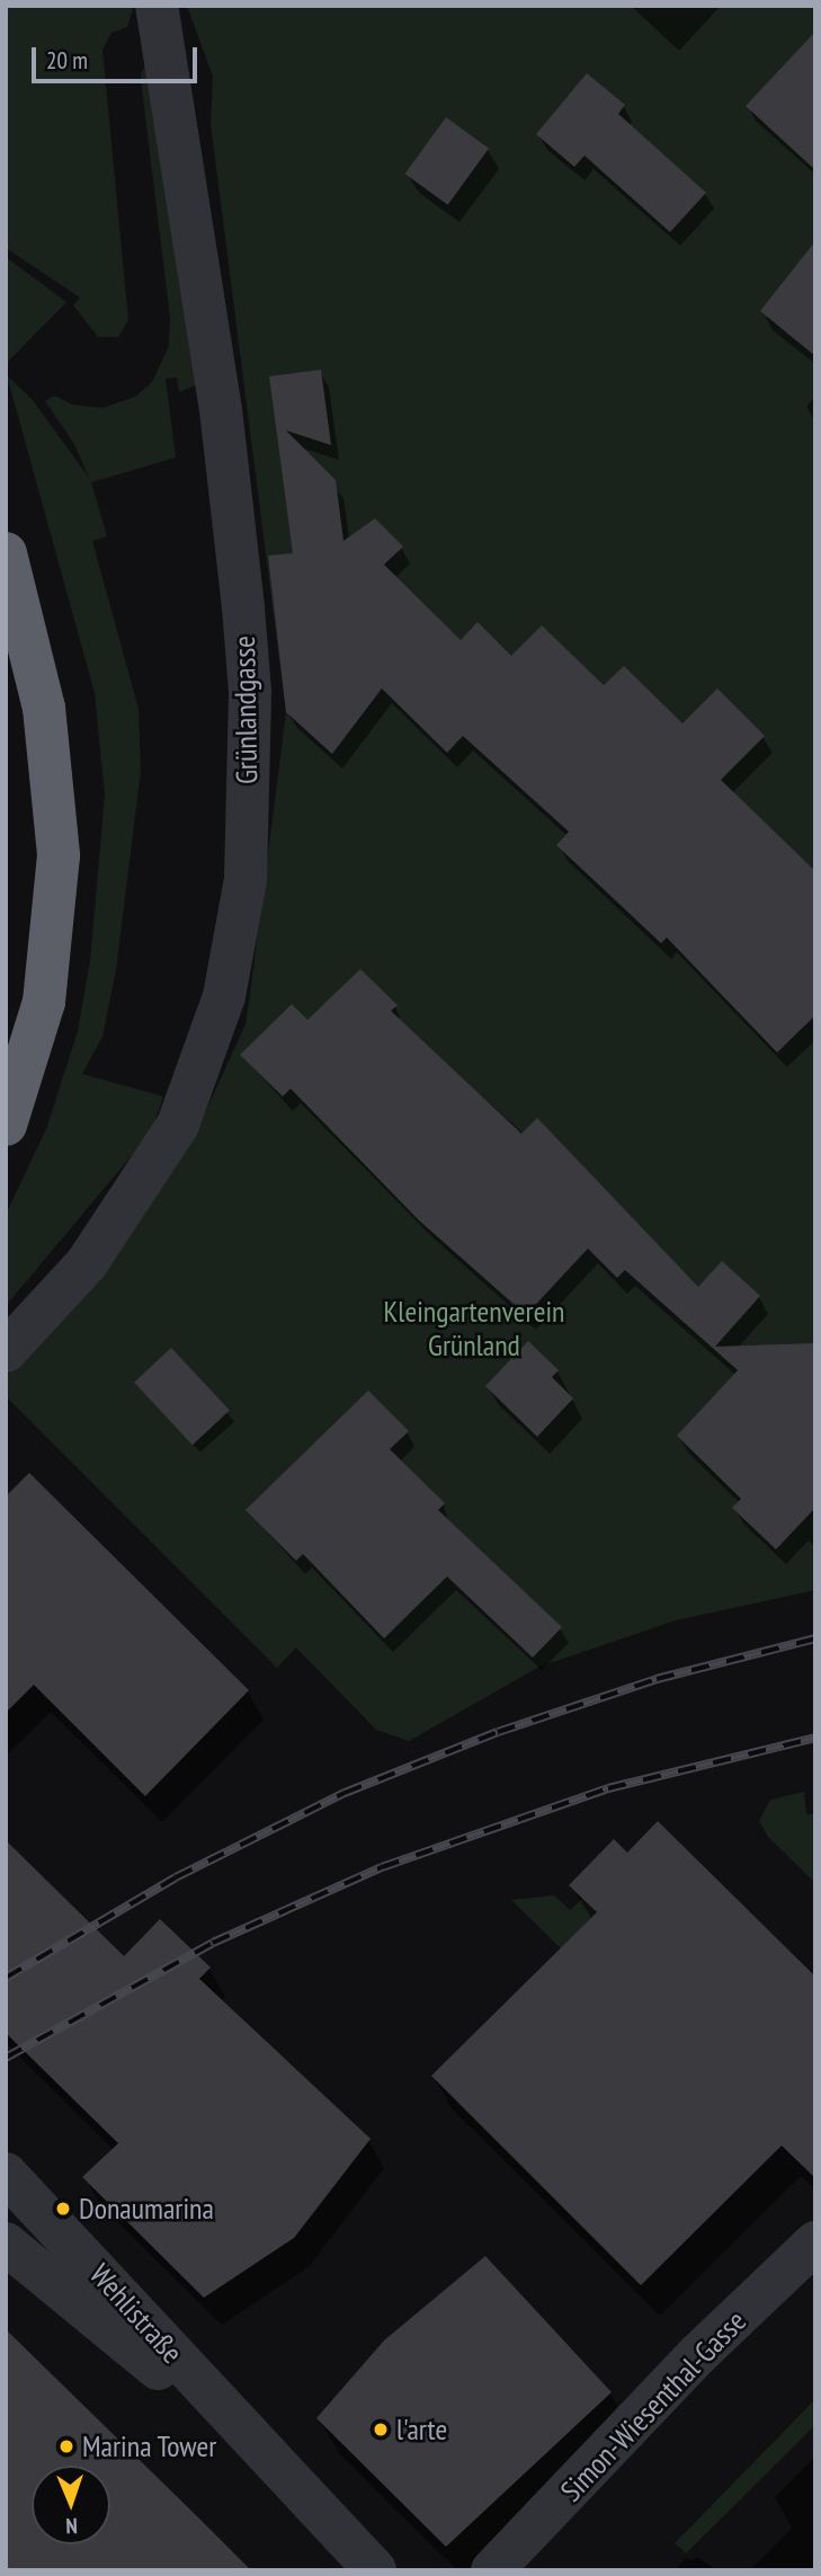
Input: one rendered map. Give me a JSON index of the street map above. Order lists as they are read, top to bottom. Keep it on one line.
{"streets":{"street":["Grünlandgasse","Wehlistraße","Simon-Wiesenthal-Gasse"]},"parks":["Kleingartenverein Grünland"],"places":["Donaumarina","l'arte","Marina Tower"],"scale_bar":"20 m","north":"bottom"}
